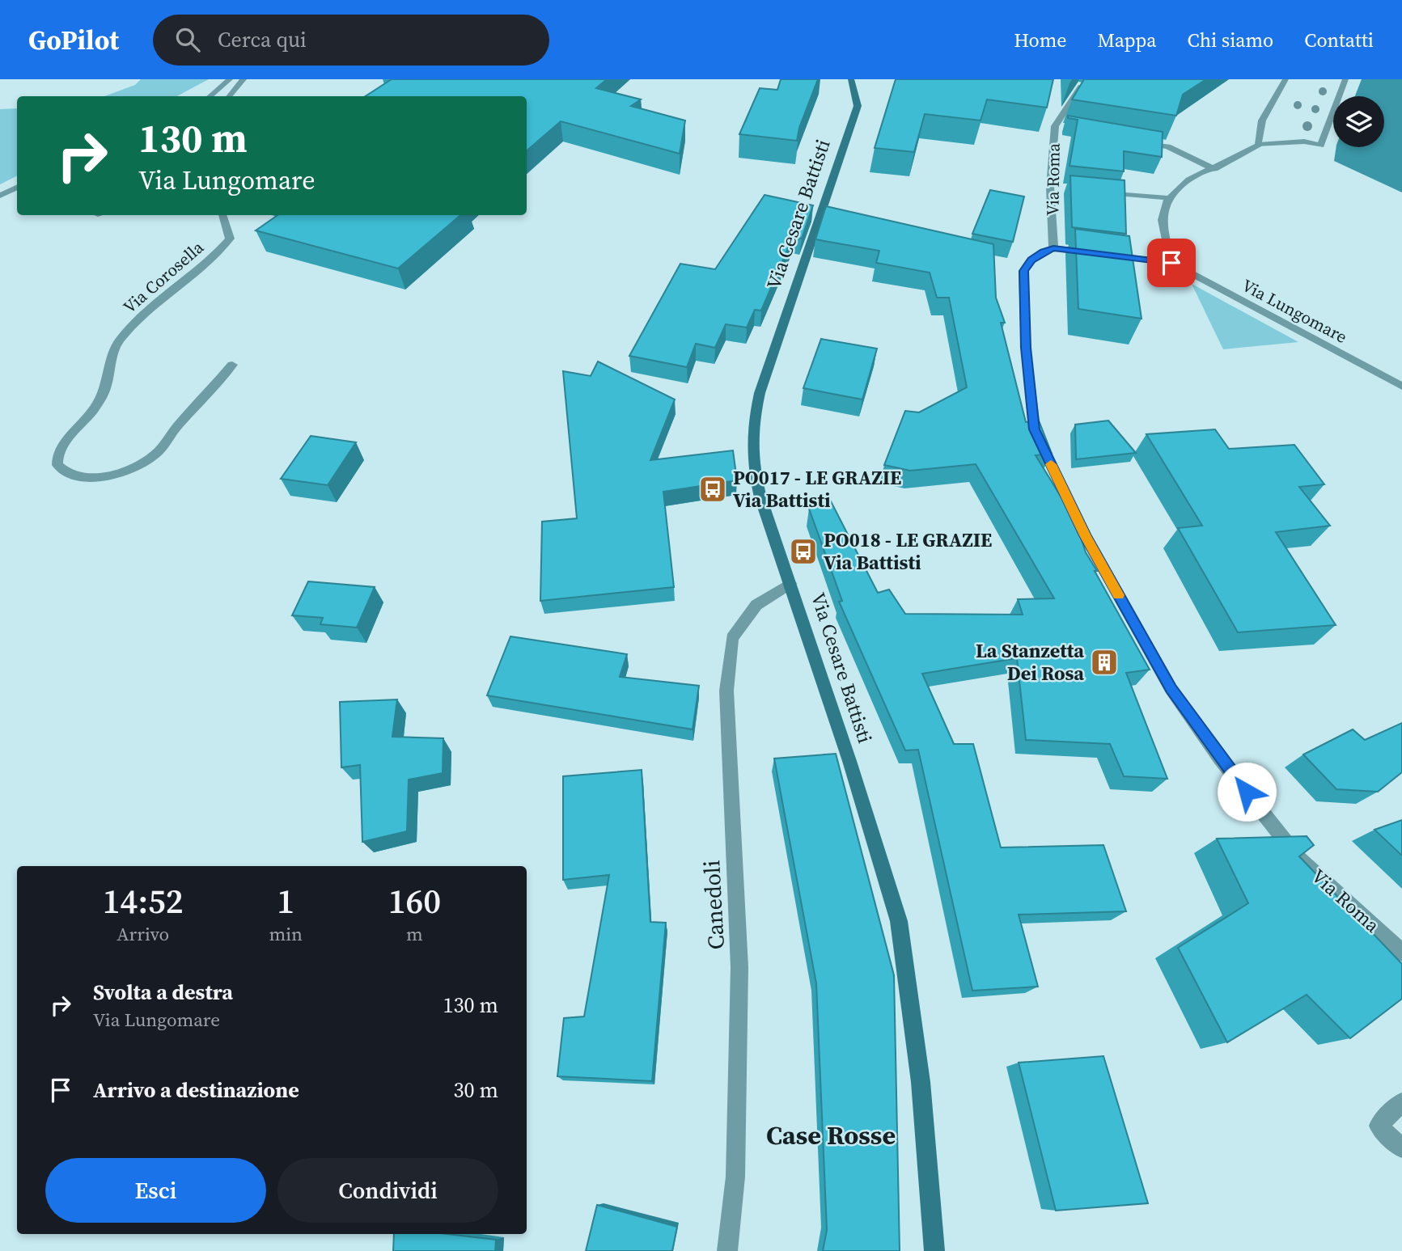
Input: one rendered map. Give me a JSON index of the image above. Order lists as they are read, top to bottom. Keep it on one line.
{"streets":{"main road":["Via Cesare Battisti"],"street":["Via Roma","Via Corosella","Via Lungomare","Canedoli"]},"crossings":[["Via Roma","Via Lungomare"],["Via Cesare Battisti","Canedoli"]],"districts":["Case Rosse"],"places":{"bus stop":["PO017 - LE GRAZIE Via Battisti","PO018 - LE GRAZIE Via Battisti"],"building":["La Stanzetta Dei Rosa"]},"page":{"header":"GoPilot","search":"Cerca qui","nav":["Home","Mappa","Chi siamo","Contatti"],"turn":["130 m","Via Lungomare"],"eta":["14:52","Arrivo","1","min","160","m"],"list":[{"name":"Svolta a destra","note":"Via Lungomare","value":"130 m"},{"name":"Arrivo a destinazione","value":"30 m"}],"buttons":["Esci","Condividi"]}}
